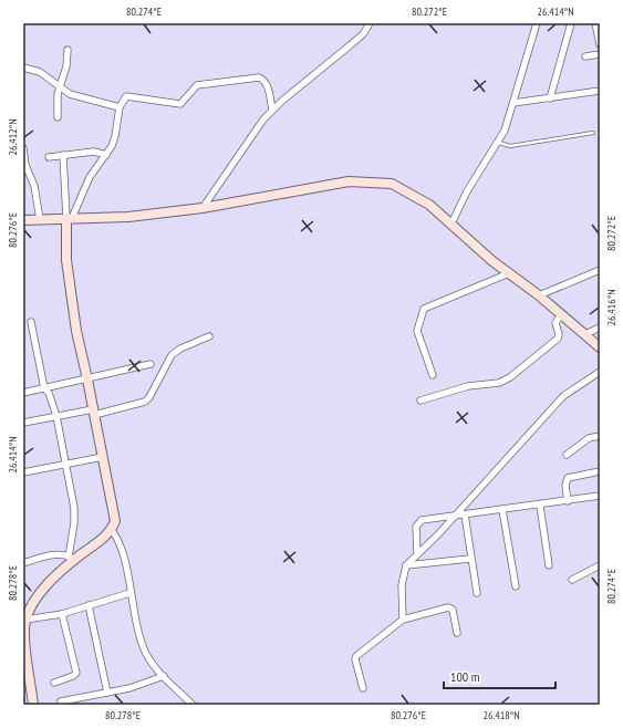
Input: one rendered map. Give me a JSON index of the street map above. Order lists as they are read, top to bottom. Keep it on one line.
{"scale_bar":"100 m","coordinates":["80.274°E","80.272°E","26.414°N","26.412°N","80.276°E","26.416°N","80.278°E","26.418°N"]}
